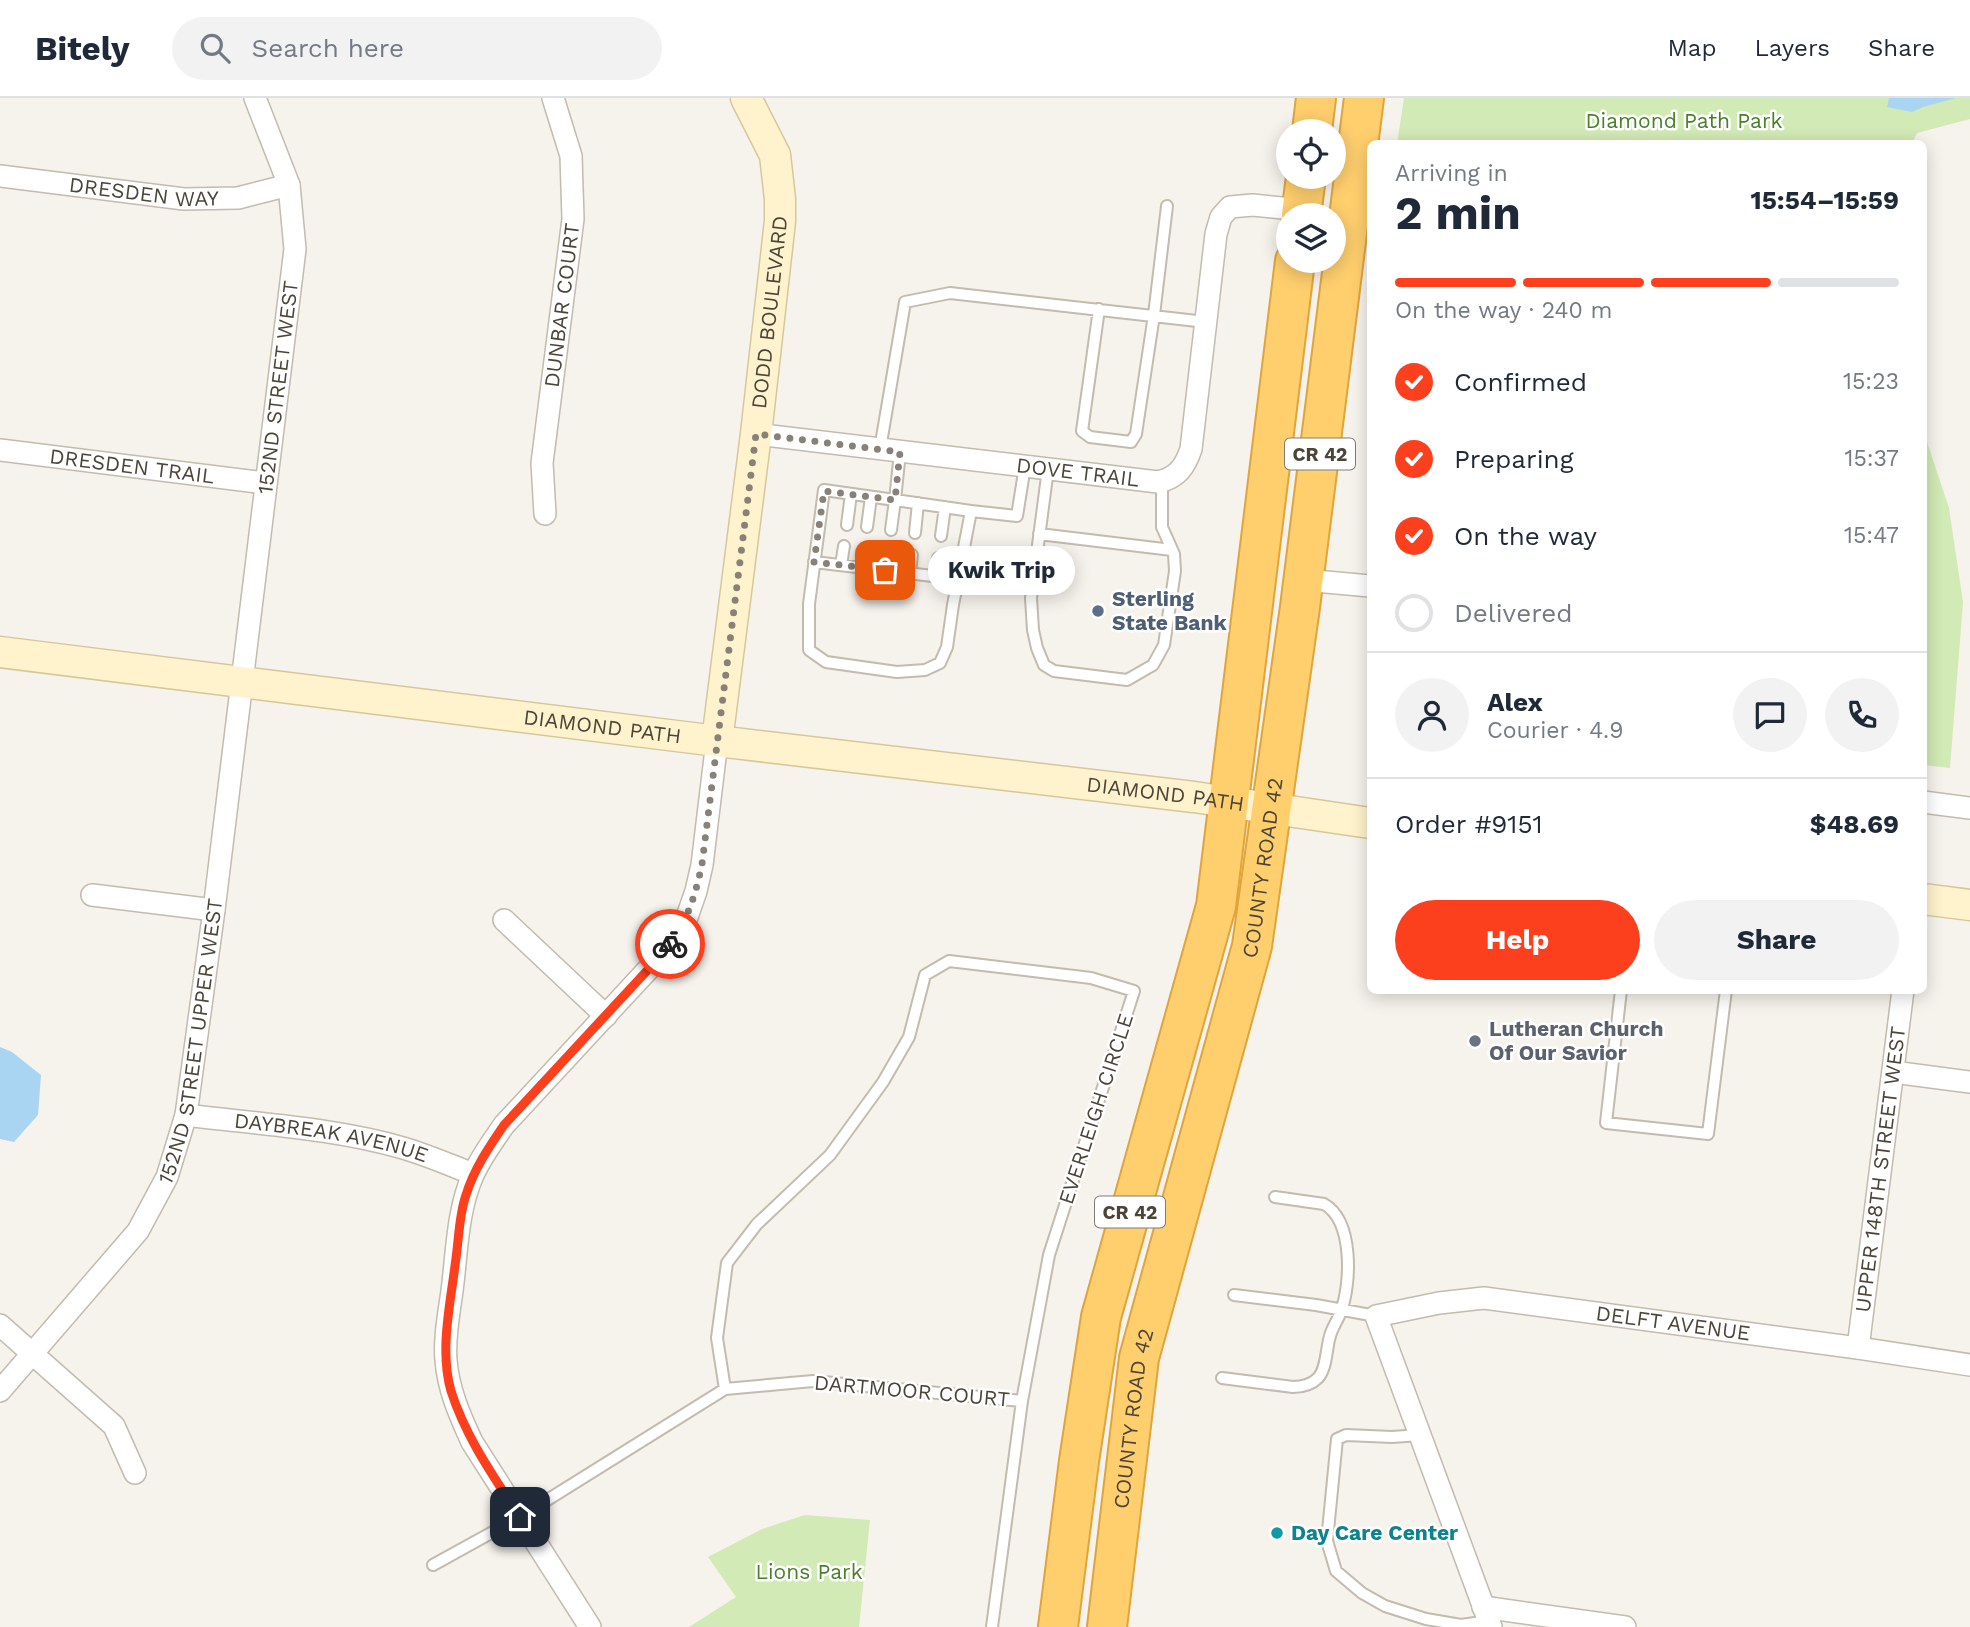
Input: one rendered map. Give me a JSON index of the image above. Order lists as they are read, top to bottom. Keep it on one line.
{"streets":{"highway":["CR 42","COUNTY ROAD 42"],"street":["DRESDEN WAY","DUNBAR COURT","DODD BOULEVARD","152ND STREET WEST","DRESDEN TRAIL","DOVE TRAIL","DIAMOND PATH","152ND STREET UPPER WEST","DAYBREAK AVENUE","UPPER 148TH STREET WEST","DELFT AVENUE"],"lane":["EVERLEIGH CIRCLE","DARTMOOR COURT"]},"crossings":[["DRESDEN WAY","152ND STREET WEST"],["DODD BOULEVARD","DOVE TRAIL"],["DODD BOULEVARD","DIAMOND PATH"],["152ND STREET WEST","DRESDEN TRAIL"],["152ND STREET WEST","DIAMOND PATH"],["152ND STREET WEST","152ND STREET UPPER WEST"],["DIAMOND PATH","COUNTY ROAD 42"],["DIAMOND PATH","152ND STREET UPPER WEST"],["152ND STREET UPPER WEST","DAYBREAK AVENUE"],["EVERLEIGH CIRCLE","DARTMOOR COURT"],["UPPER 148TH STREET WEST","DELFT AVENUE"]],"parks":["Diamond Path Park","Lions Park"],"places":["Kwik Trip","Sterling State Bank","Lutheran Church Of Our Savior","Day Care Center"],"page":{"header":"Bitely","search":"Search here","nav":["Map","Layers","Share"],"heading":["2 min","Arriving in","15:54–15:59"],"panel":["Alex","Courier · 4.9","Order #9151","$48.69"],"bar":"On the way · 240 m","list":[["Confirmed","15:23"],["Preparing","15:37"],["On the way","15:47"],"Delivered"],"bubble":"Kwik Trip","buttons":["Help","Share"]}}
